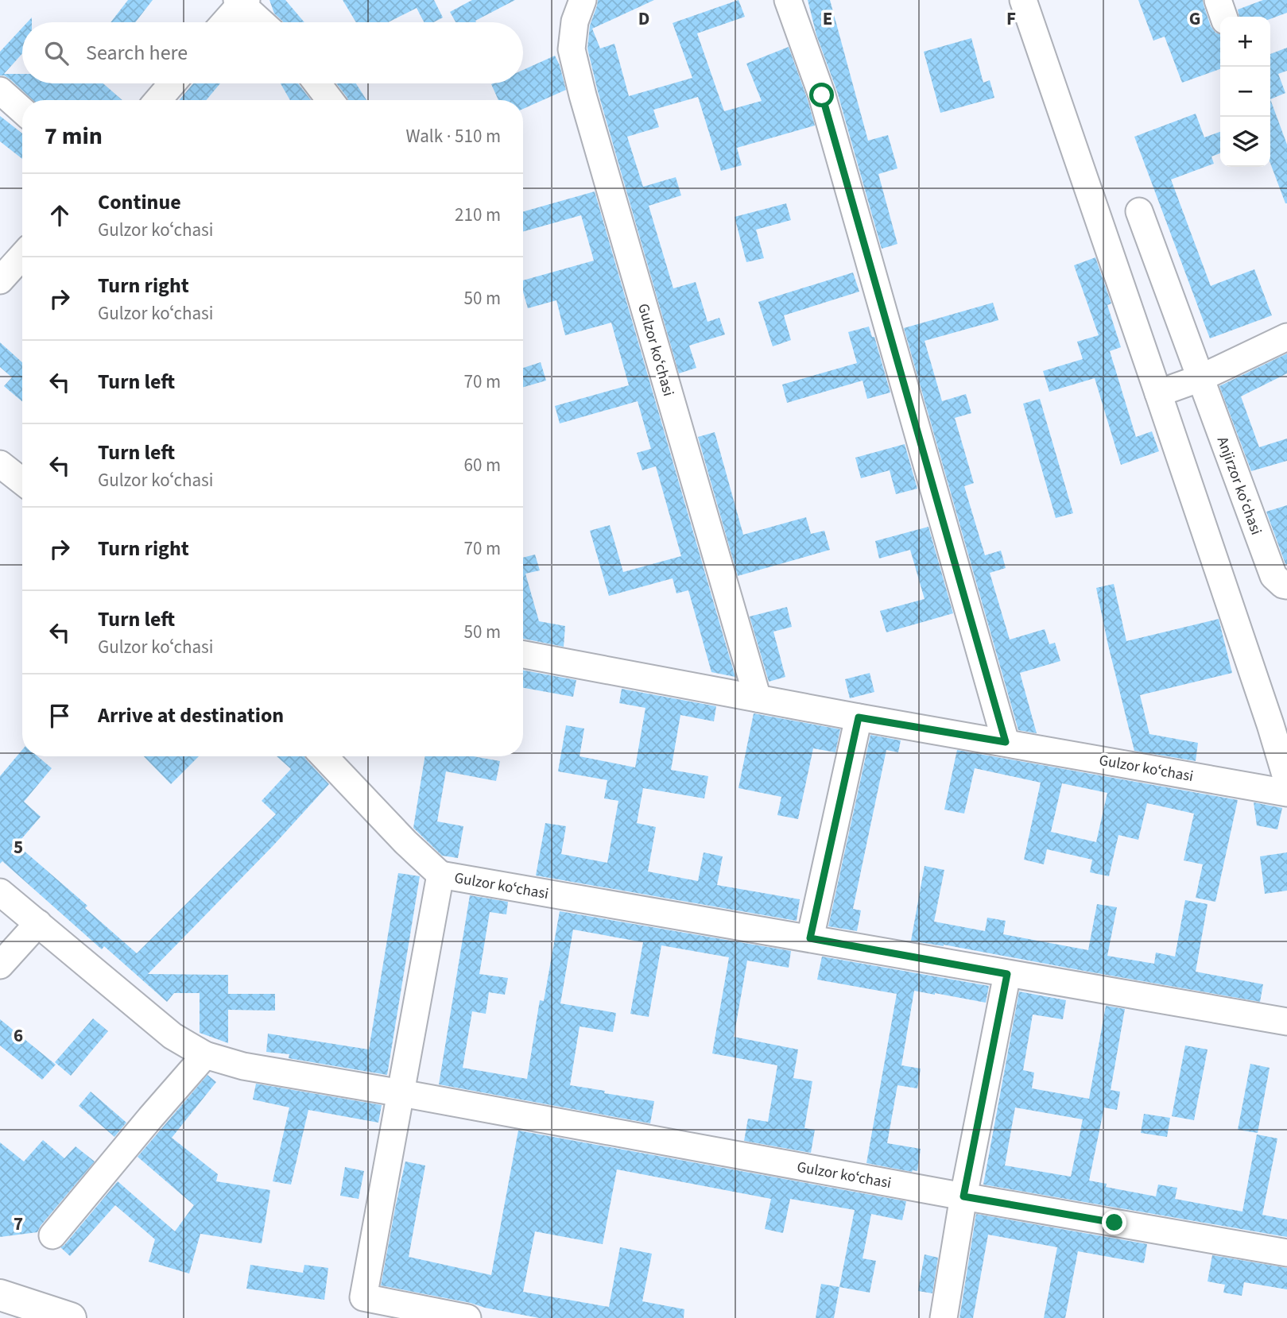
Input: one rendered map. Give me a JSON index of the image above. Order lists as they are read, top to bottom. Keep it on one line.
{"streets":{"street":["Gulzor koʻchasi","Anjirzor koʻchasi"]},"page":{"map_buttons":["+","−"],"search":"Search here","heading":["7 min","Walk · 510 m"],"list":[["Continue","Gulzor koʻchasi","210 m"],["Turn right","Gulzor koʻchasi","50 m"],["Turn left","70 m"],["Turn left","Gulzor koʻchasi","60 m"],["Turn right","70 m"],["Turn left","Gulzor koʻchasi","50 m"],"Arrive at destination"]},"grid":{"columns":["D","E","F","G"],"rows":["5","6","7"]}}
